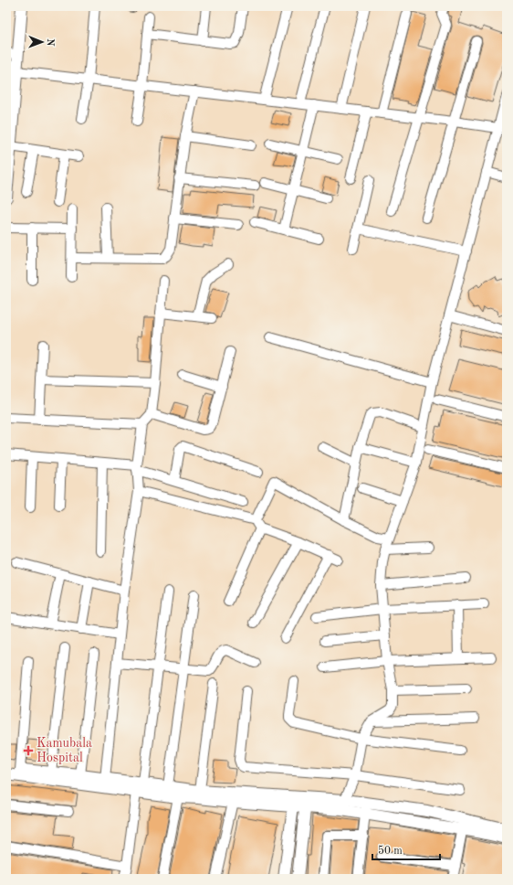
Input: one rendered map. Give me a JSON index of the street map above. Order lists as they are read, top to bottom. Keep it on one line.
{"places":{"health":["Kamubala Hospital"]},"scale_bar":"50 m","north":"right"}
